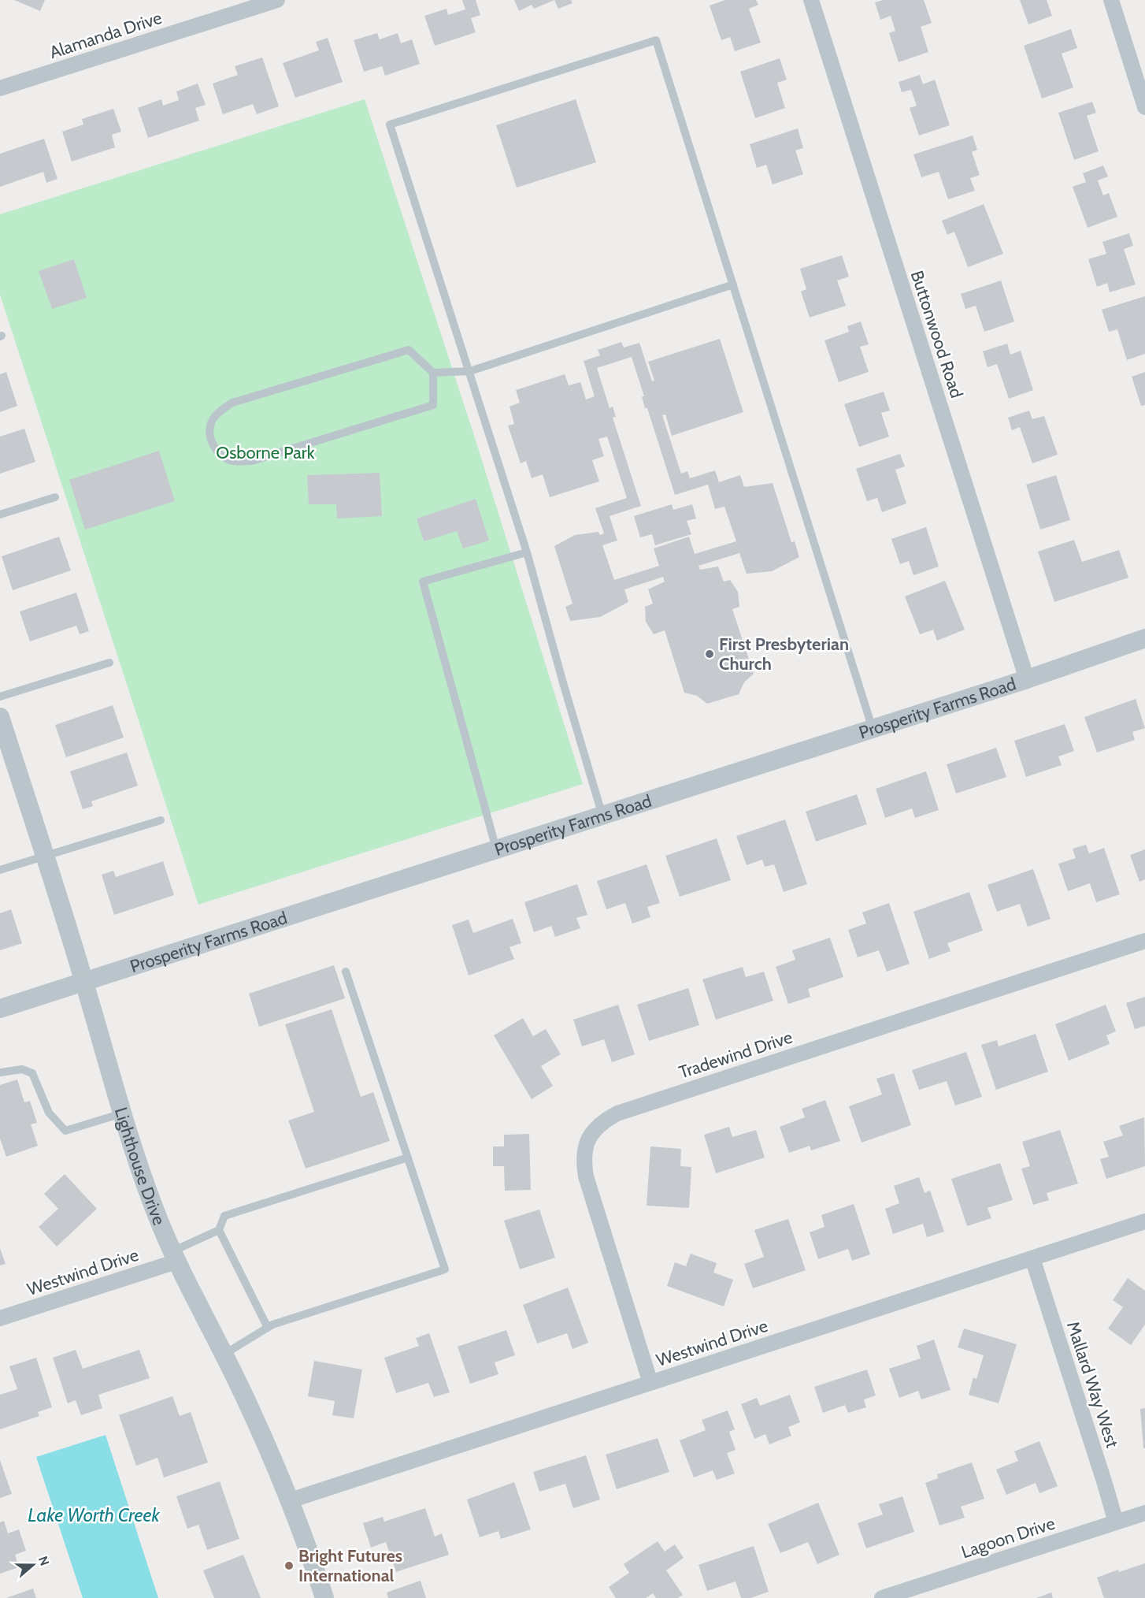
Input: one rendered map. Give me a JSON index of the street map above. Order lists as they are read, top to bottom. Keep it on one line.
{"streets":{"street":["Alamanda Drive","Buttonwood Road","Prosperity Farms Road","Tradewind Drive","Lighthouse Drive","Westwind Drive","Mallard Way West","Lagoon Drive"]},"crossings":[["Buttonwood Road","Prosperity Farms Road"],["Prosperity Farms Road","Lighthouse Drive"],["Tradewind Drive","Westwind Drive"],["Lighthouse Drive","Westwind Drive"],["Westwind Drive","Mallard Way West"],["Mallard Way West","Lagoon Drive"]],"water":["Lake Worth Creek"],"parks":["Osborne Park"],"places":["First Presbyterian Church","Bright Futures International"],"north":"right"}
